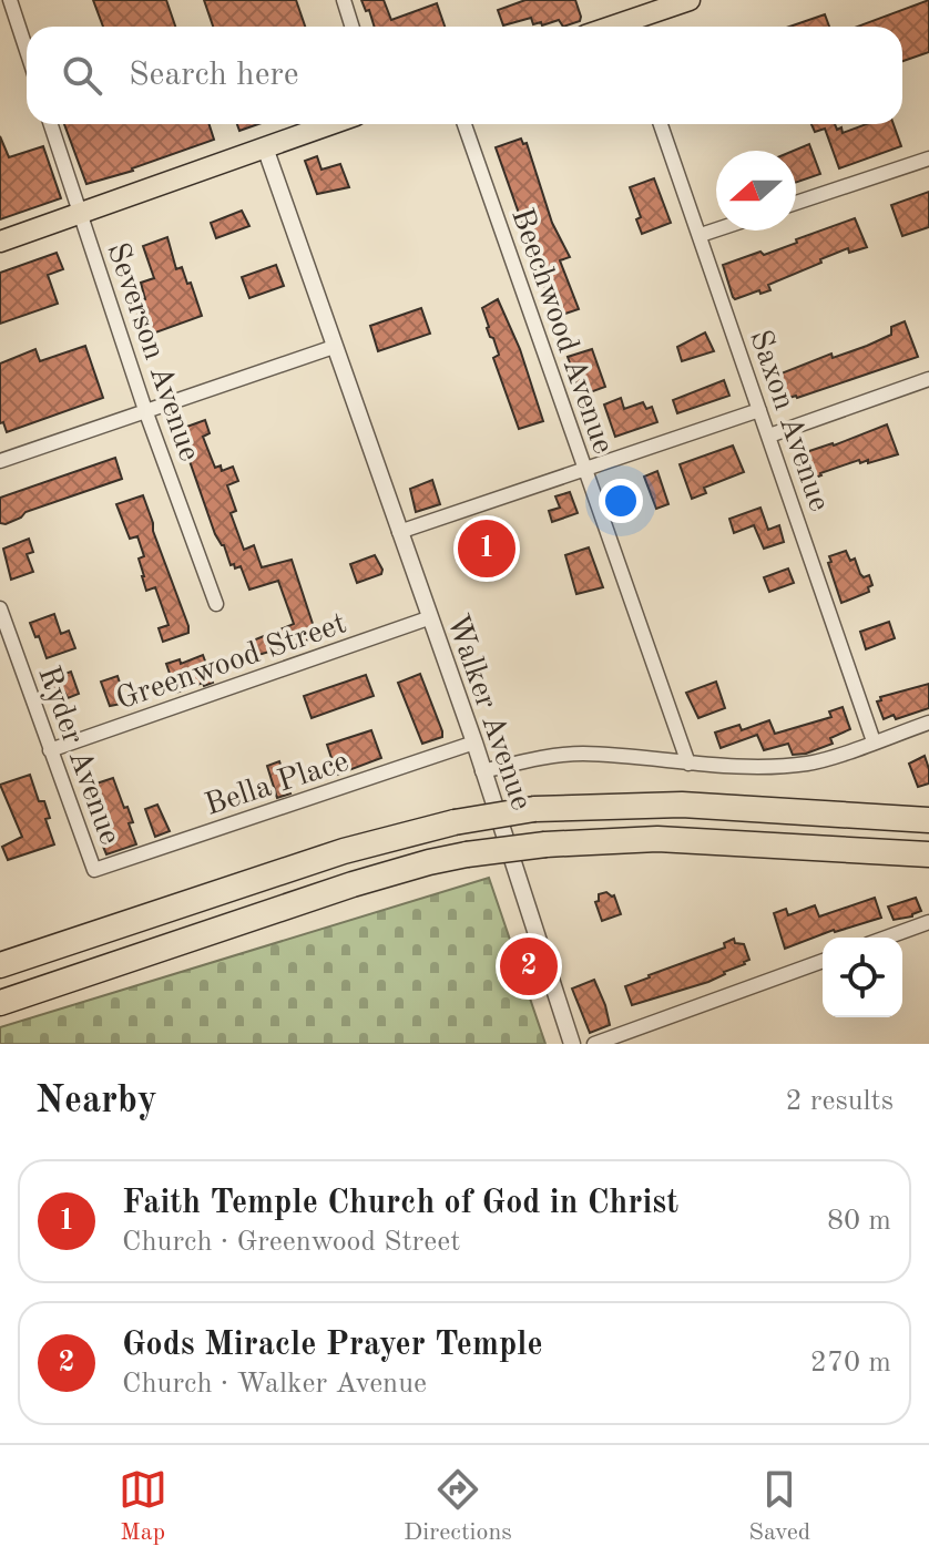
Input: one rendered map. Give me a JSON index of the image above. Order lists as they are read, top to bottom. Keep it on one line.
{"streets":{"street":["Beechwood Avenue","Severson Avenue","Saxon Avenue","Greenwood Street","Walker Avenue","Ryder Avenue","Bella Place"]},"crossings":[["Greenwood Street","Walker Avenue"],["Greenwood Street","Ryder Avenue"],["Walker Avenue","Bella Place"],["Ryder Avenue","Bella Place"]],"north":"left","page":{"search":"Search here","pins":["1","2"],"heading":["Nearby","2 results"],"list":[{"mark":"1","name":"Faith Temple Church of God in Christ","note":"Church · Greenwood Street","value":"80 m"},{"mark":"2","name":"Gods Miracle Prayer Temple","note":"Church · Walker Avenue","value":"270 m"}],"nav":["Map","Directions","Saved"]}}
